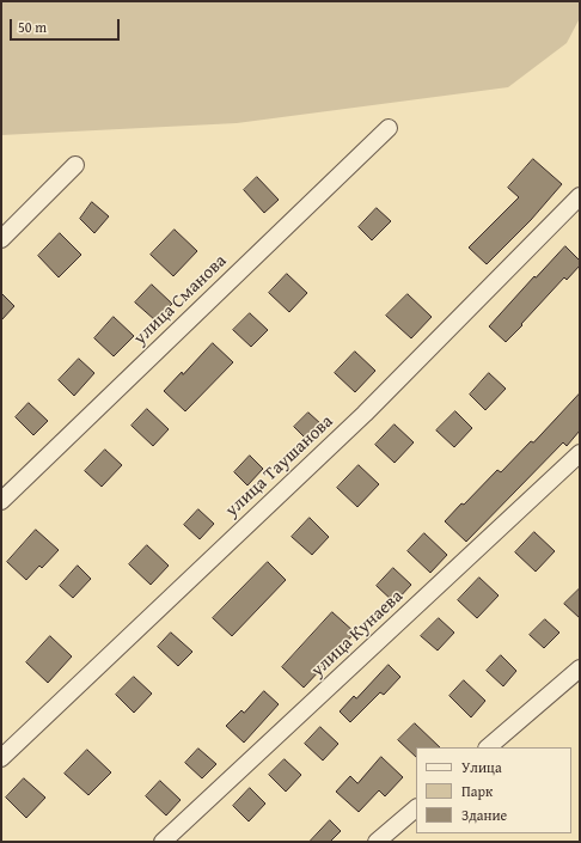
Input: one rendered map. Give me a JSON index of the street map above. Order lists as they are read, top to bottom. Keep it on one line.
{"streets":{"street":["улица Сманова","улица Таушанова","улица Кунаева"]},"legend":["Улица","Парк","Здание"],"scale_bar":"50 m"}
